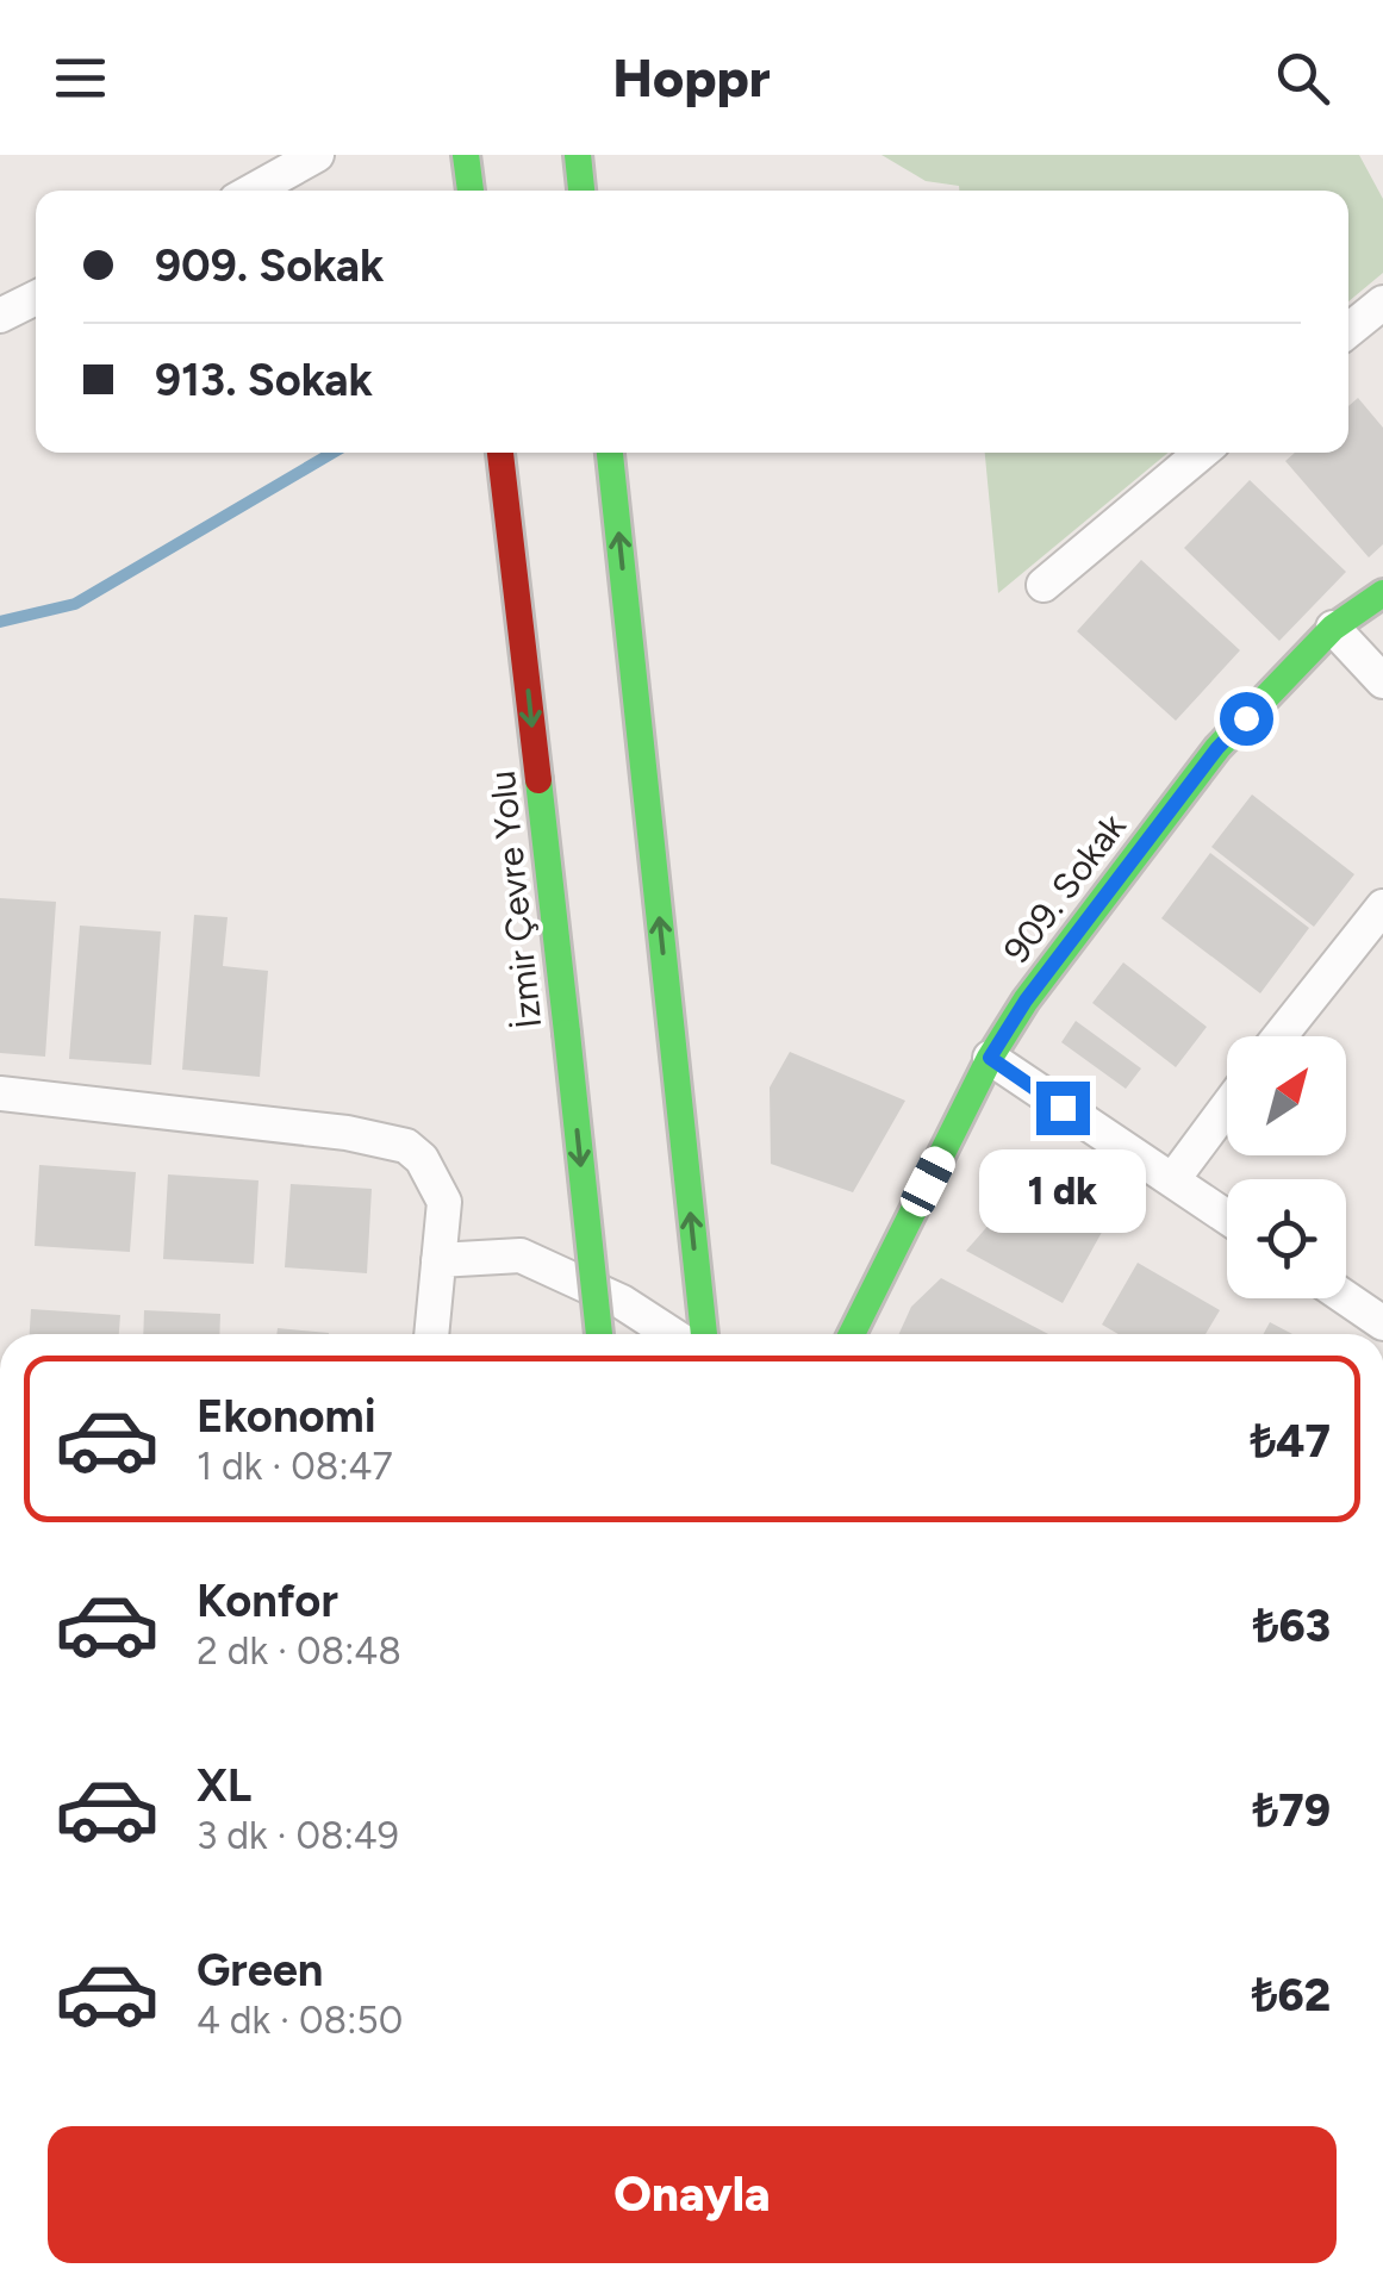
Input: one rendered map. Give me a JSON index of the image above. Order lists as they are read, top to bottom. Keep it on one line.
{"streets":{"main road":["909. Sokak","İzmir Çevre Yolu"]},"north":"top right","page":{"header":"Hoppr","banner":["909. Sokak","913. Sokak"],"bubble":"1 dk","list":[{"name":"Ekonomi","note":"1 dk · 08:47","value":"₺47"},{"name":"Konfor","note":"2 dk · 08:48","value":"₺63"},{"name":"XL","note":"3 dk · 08:49","value":"₺79"},{"name":"Green","note":"4 dk · 08:50","value":"₺62"}],"buttons":"Onayla"}}
